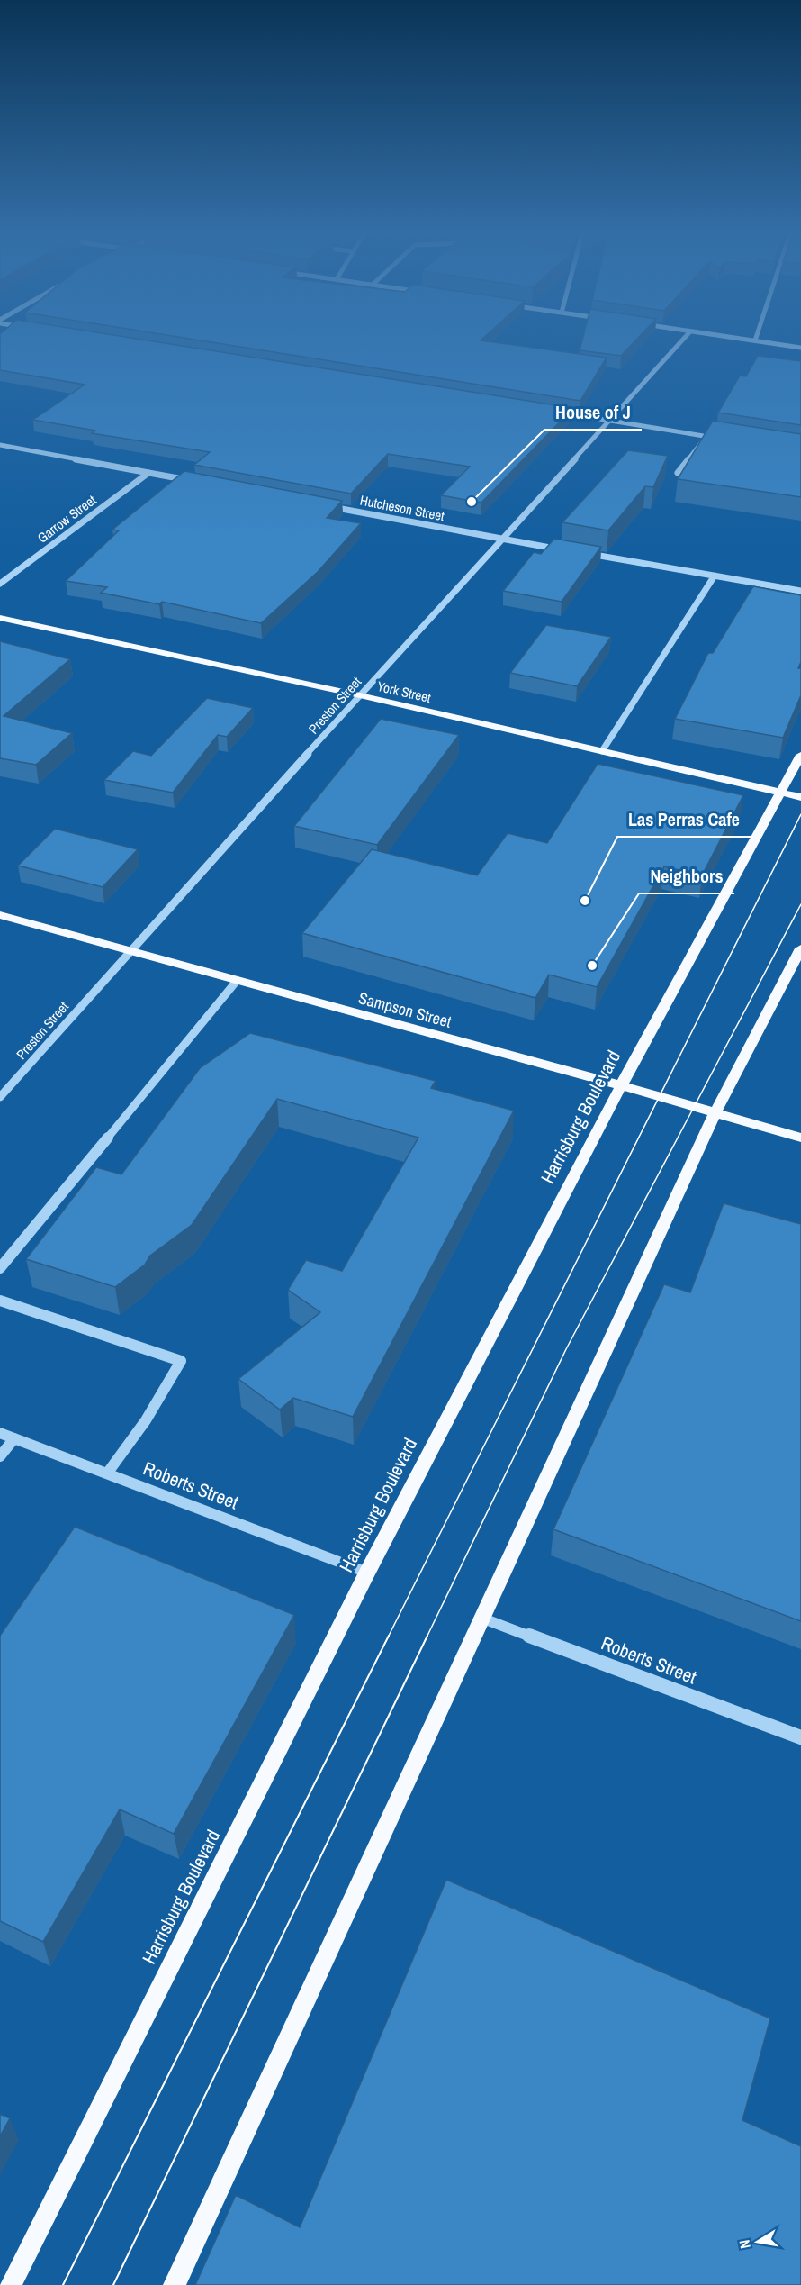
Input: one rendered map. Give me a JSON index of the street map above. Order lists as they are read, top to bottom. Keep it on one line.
{"streets":{"main road":["York Street","Sampson Street","Harrisburg Boulevard"],"street":["Hutcheson Street","Garrow Street","Preston Street","Roberts Street"]},"crossings":[["Hutcheson Street","Preston Street"],["York Street","Preston Street"],["York Street","Harrisburg Boulevard"],["Preston Street","Sampson Street"],["Sampson Street","Harrisburg Boulevard"],["Harrisburg Boulevard","Roberts Street"]],"places":["House of J","Las Perras Cafe","Neighbors"],"north":"left"}
